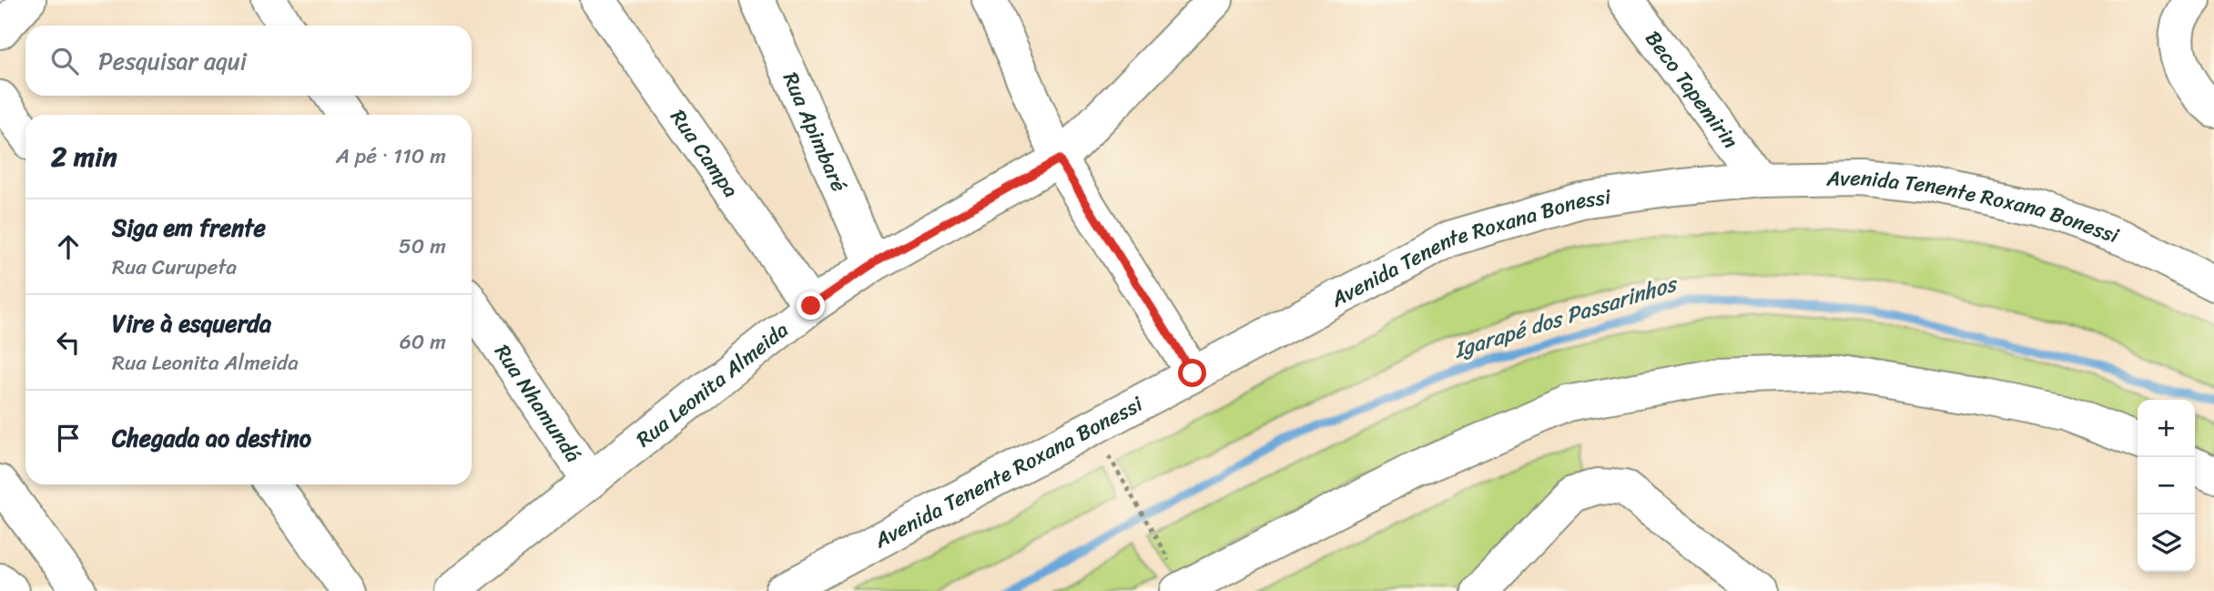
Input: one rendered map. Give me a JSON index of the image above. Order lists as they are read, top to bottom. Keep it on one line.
{"streets":{"street":["Beco Tapemirin","Rua Apimbaré","Rua Campa","Avenida Tenente Roxana Bonessi","Rua Leonita Almeida","Rua Nhamundá"]},"crossings":[["Beco Tapemirin","Avenida Tenente Roxana Bonessi"],["Rua Apimbaré","Rua Leonita Almeida"],["Rua Campa","Rua Leonita Almeida"],["Rua Leonita Almeida","Rua Nhamundá"]],"water":["Igarapé dos Passarinhos"],"page":{"search":"Pesquisar aqui","heading":["2 min","A pé · 110 m"],"list":[["Siga em frente","Rua Curupeta","50 m"],["Vire à esquerda","Rua Leonita Almeida","60 m"],"Chegada ao destino"],"map_buttons":["+","−"]}}
